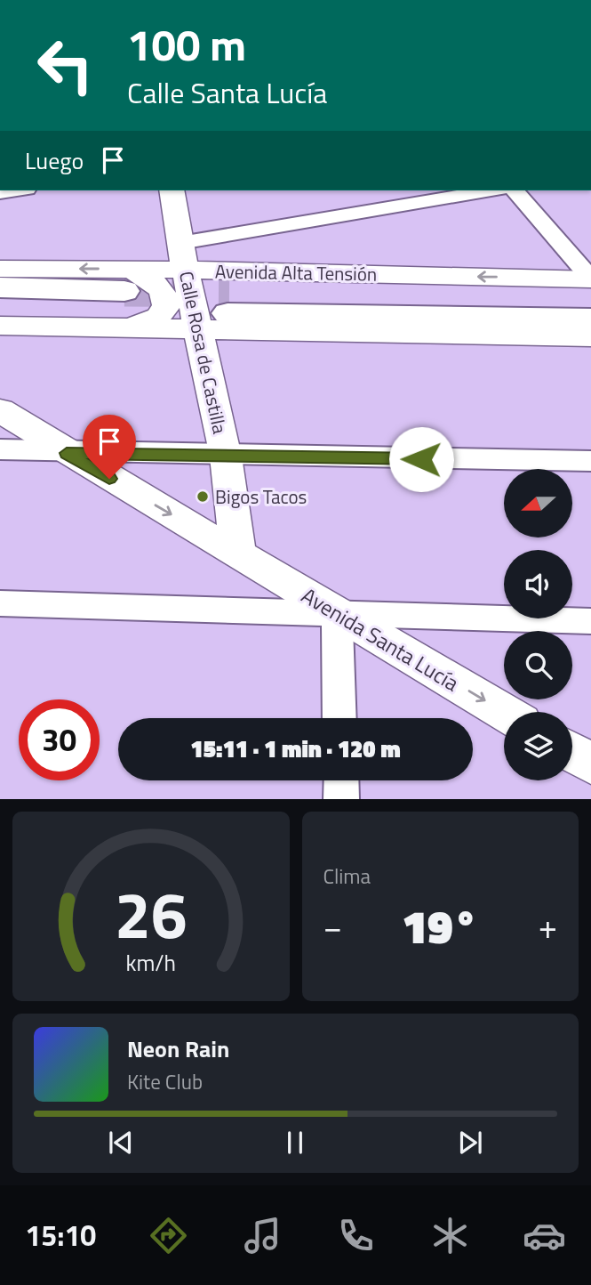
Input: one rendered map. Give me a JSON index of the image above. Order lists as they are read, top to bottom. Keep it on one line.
{"streets":{"main road":["Avenida Alta Tensión"],"street":["Calle Rosa de Castilla","Avenida Santa Lucía"]},"crossings":[["Avenida Alta Tensión","Calle Rosa de Castilla"],["Calle Rosa de Castilla","Avenida Santa Lucía"]],"one_way":["Avenida Santa Lucía"],"places":["Bigos Tacos"],"north":"left","page":{"turn":["100 m","Calle Santa Lucía"],"then":"Luego","limit":"30","trip":"15:11 · 1 min · 120 m","tile":"Clima","heat":["−","19°","+"],"song":["Neon Rain","Kite Club"],"tabs":"15:10","gauge":["26","km/h"]}}
